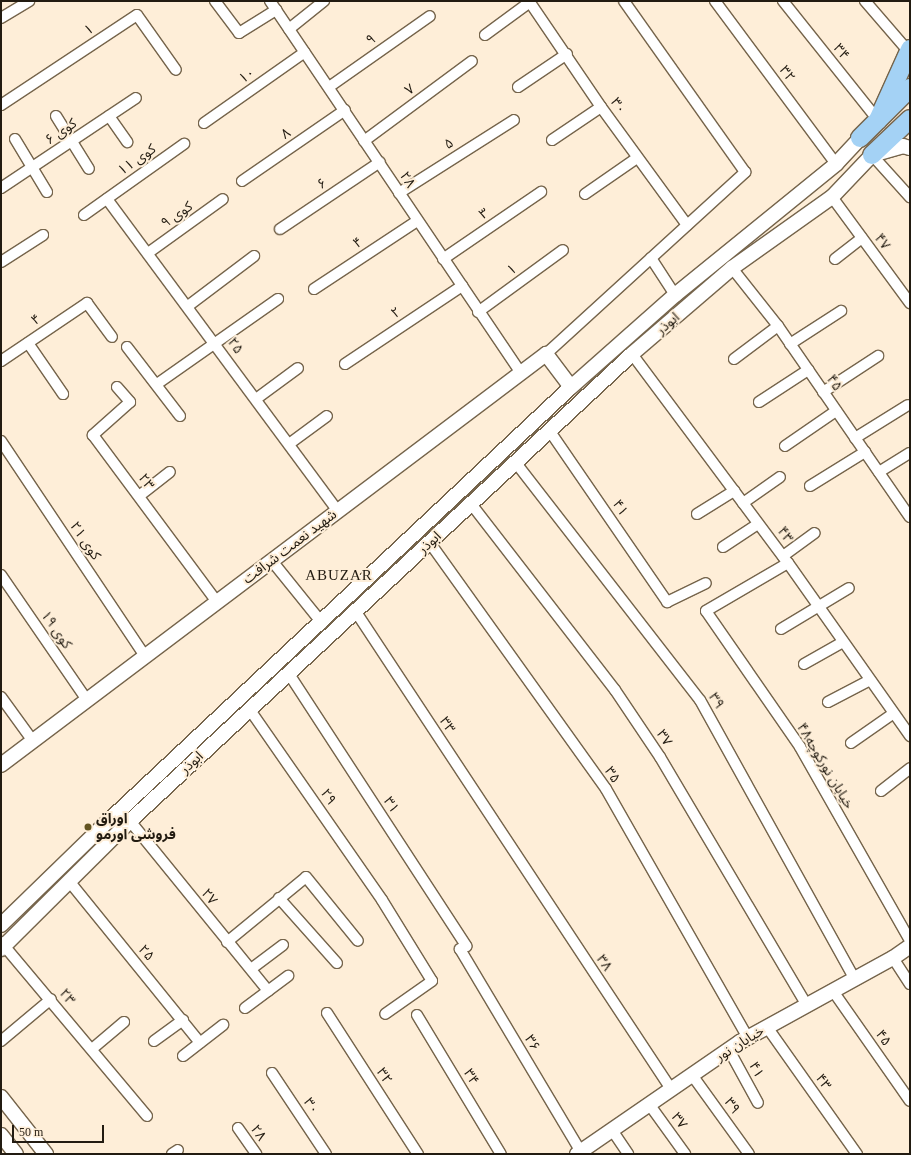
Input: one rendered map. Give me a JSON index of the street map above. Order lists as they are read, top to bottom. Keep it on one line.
{"streets":{"main road":["ابوذر","شهید نعمت شرافت","خیابان نور"],"street":["۱","۹","۳۴","۳۲","۱۰","۷","۳۰","کوی ۶","۸","۵","کوی ۱۱","۲۸","۶","۳","کوی ۹","۴۷","۴","۲","۲۵","۴۵","۲۳","۴۱","۴۳","کوی ۲۱","کوی ۱۹","۳۹","۳۳","۳۷","خیابان نورکوچه۴۸","۳۵","۲۹","۳۱","۲۷","۳۸","۳۶"]},"crossings":[["۱","۲۸"],["۹","۲۸"],["۳۲","ابوذر"],["۱۰","۲۸"],["۷","۲۸"],["۸","۲۸"],["۵","۲۸"],["کوی ۱۱","۲۵"],["۲۸","۶"],["۲۸","۳"],["۲۸","۴"],["۲۸","۲"],["۲۸","شهید نعمت شرافت"],["کوی ۹","۲۵"],["۴۷","ابوذر"],["ابوذر","۲۵"],["ابوذر","۴۵"],["ابوذر","۲۳"],["ابوذر","۴۱"],["ابوذر","۴۳"],["ابوذر","۳۹"],["ابوذر","۳۳"],["ابوذر","۳۷"],["ابوذر","۳۵"],["ابوذر","۲۹"],["ابوذر","۳۱"],["ابوذر","۲۷"],["۲۵","شهید نعمت شرافت"],["۴۵","خیابان نور"],["۲۳","شهید نعمت شرافت"],["۴۱","خیابان نور"],["۴۳","خیابان نورکوچه۴۸"],["۴۳","خیابان نور"],["کوی ۲۱","شهید نعمت شرافت"],["شهید نعمت شرافت","کوی ۱۹"],["۳۹","خیابان نور"],["۳۳","۳۸"],["۳۷","خیابان نور"],["۳۵","خیابان نور"],["۳۱","۳۶"],["۳۸","خیابان نور"],["۳۶","خیابان نور"]],"districts":["ABUZAR"],"places":["اوراق فروشی اورمو"],"scale_bar":"50 m"}
